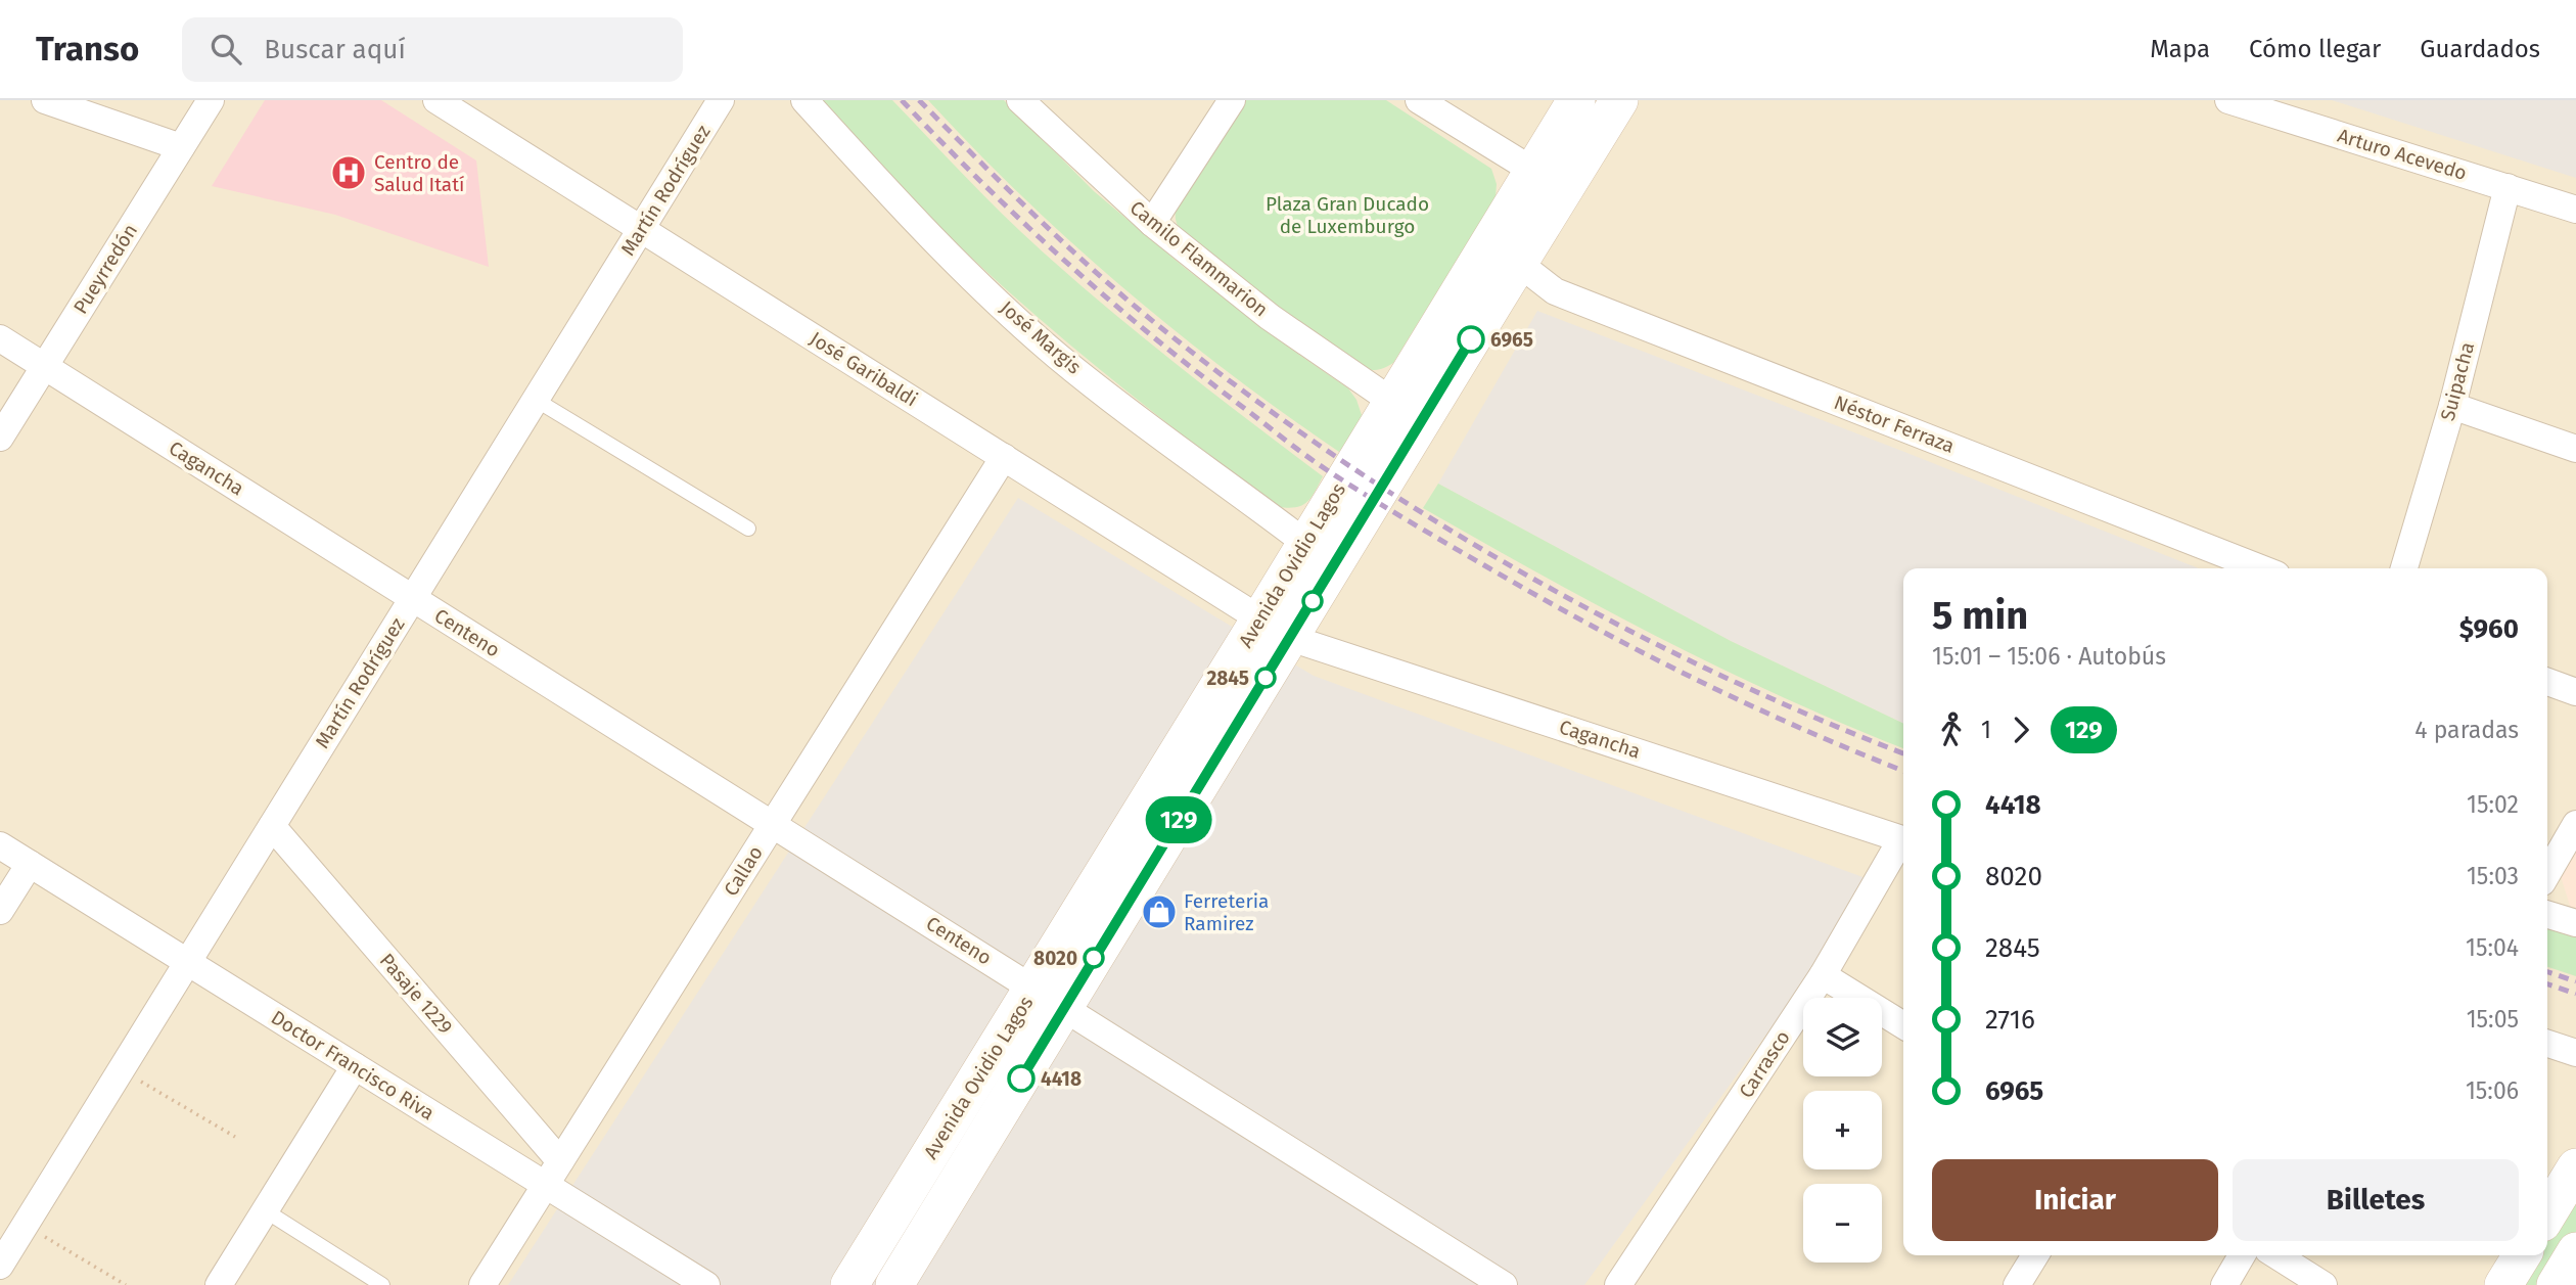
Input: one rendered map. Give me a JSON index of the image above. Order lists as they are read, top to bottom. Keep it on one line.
{"streets":{"main road":["Avenida Ovidio Lagos"],"street":["Arturo Acevedo","Martín Rodríguez","Camilo Flammarion","Pueyrredón","José Margis","José Garibaldi","Suipacha","Néstor Ferraza","Cagancha","Centeno","Callao","Pasaje 1229","Carrasco","Doctor Francisco Riva"]},"crossings":[["Arturo Acevedo","Suipacha"],["Martín Rodríguez","José Garibaldi"],["Martín Rodríguez","Cagancha"],["Martín Rodríguez","Centeno"],["Martín Rodríguez","Pasaje 1229"],["Martín Rodríguez","Doctor Francisco Riva"],["Camilo Flammarion","Avenida Ovidio Lagos"],["Pueyrredón","Cagancha"],["José Margis","Avenida Ovidio Lagos"],["José Garibaldi","Cagancha"],["José Garibaldi","Avenida Ovidio Lagos"],["José Garibaldi","Callao"],["Néstor Ferraza","Avenida Ovidio Lagos"],["Cagancha","Avenida Ovidio Lagos"],["Cagancha","Centeno"],["Avenida Ovidio Lagos","Centeno"],["Centeno","Callao"],["Callao","Pasaje 1229"],["Callao","Doctor Francisco Riva"]],"parks":["Plaza Gran Ducado de Luxemburgo"],"places":{"hospital":["Centro de Salud Itatí"],"other":["6965","2845","8020","4418"],"shop":["Ferreteria Ramirez"]},"lines":["bus line 129"],"page":{"header":"Transo","search":"Buscar aquí","nav":["Mapa","Cómo llegar","Guardados"],"on_map":"129","heading":["5 min","15:01 – 15:06 · Autobús","$960"],"legs":["1","129","4 paradas"],"list":[{"name":"4418","value":"15:02"},{"name":"8020","value":"15:03"},{"name":"2845","value":"15:04"},{"name":"2716","value":"15:05"},{"name":"6965","value":"15:06"}],"map_buttons":["+","−"],"buttons":["Iniciar","Billetes"]}}
